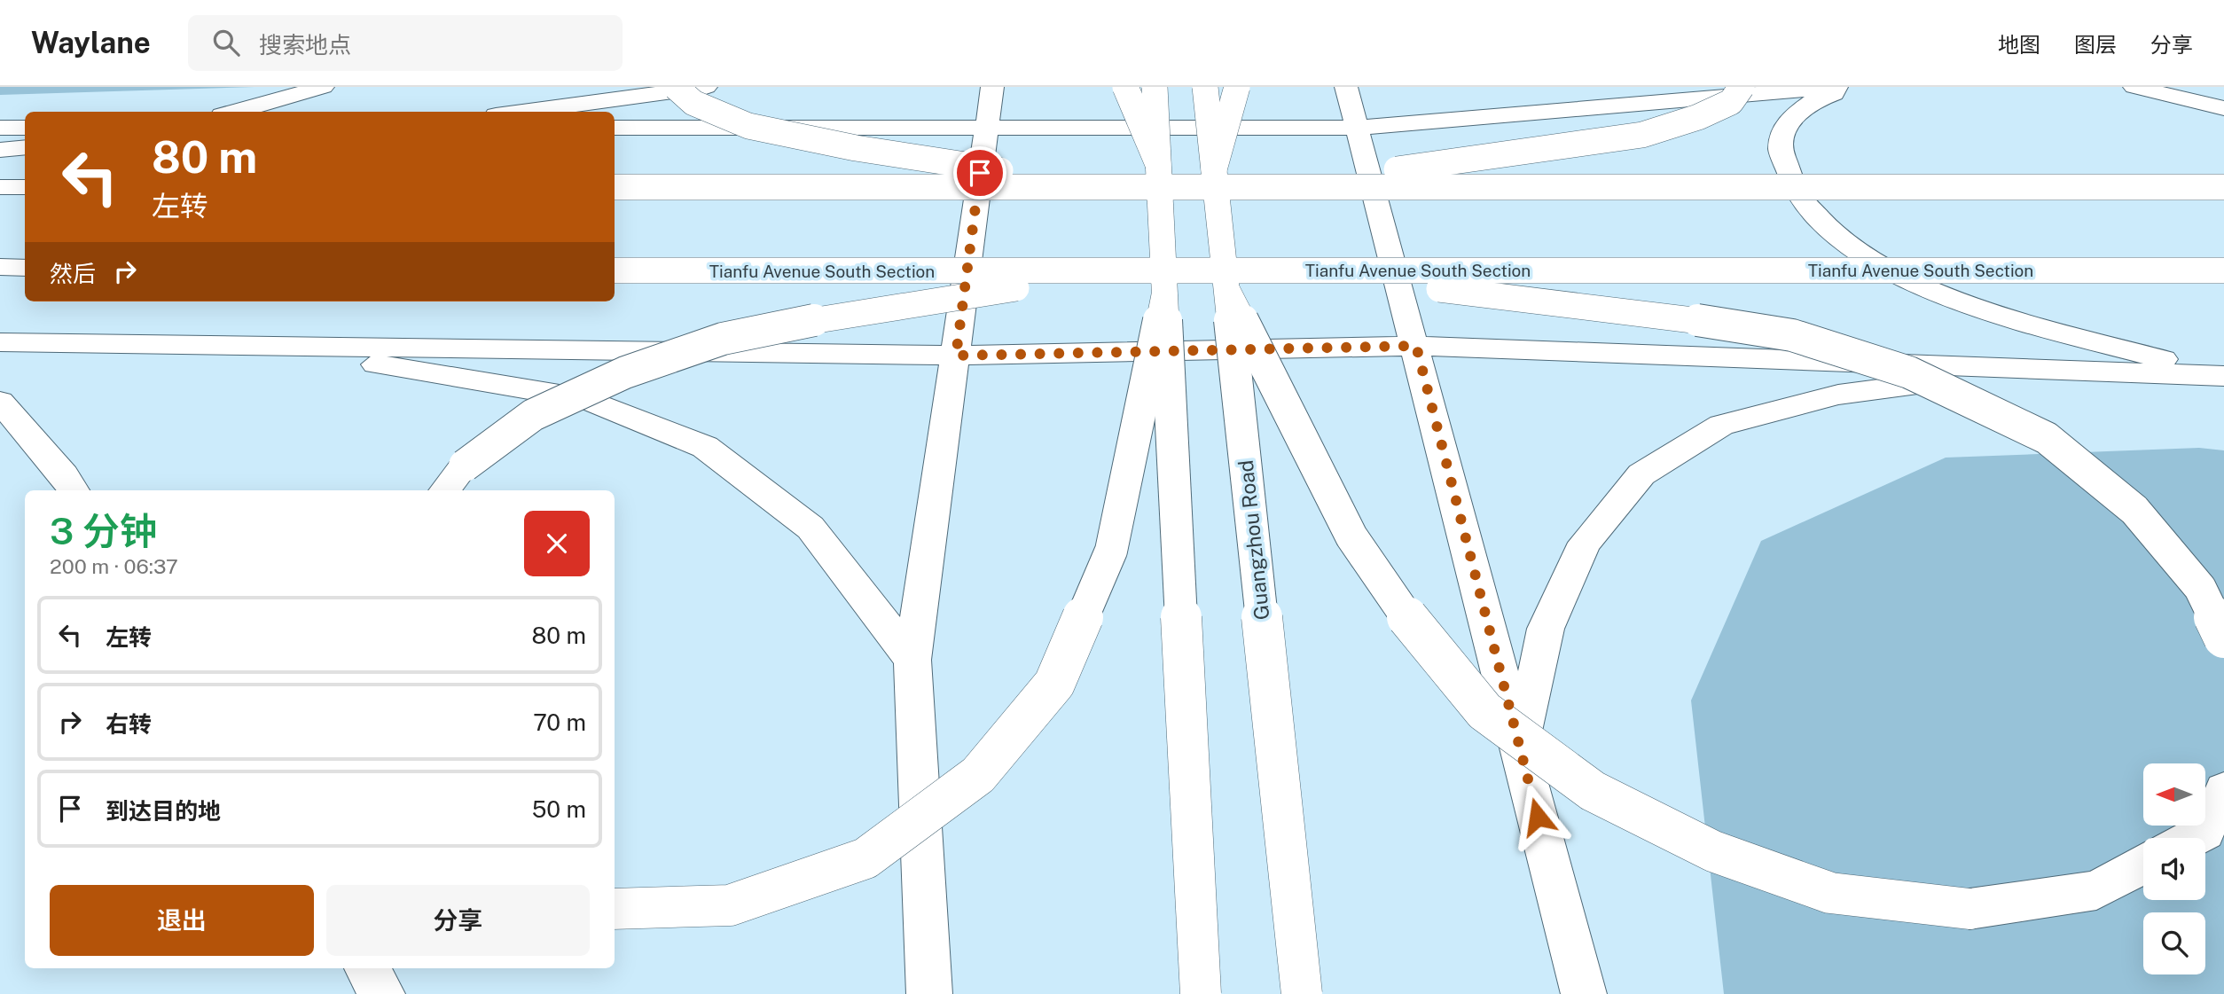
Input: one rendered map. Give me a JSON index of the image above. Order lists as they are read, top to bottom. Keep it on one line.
{"streets":{"main road":["Tianfu Avenue South Section","Guangzhou Road"]},"north":"left","page":{"header":"Waylane","search":"搜索地点","nav":["地图","图层","分享"],"turn":["80 m","左转"],"then":"然后","heading":["3 分钟","200 m · 06:37"],"list":[{"name":"左转","value":"80 m"},{"name":"右转","value":"70 m"},{"name":"到达目的地","value":"50 m"}],"buttons":["退出","分享"]}}
